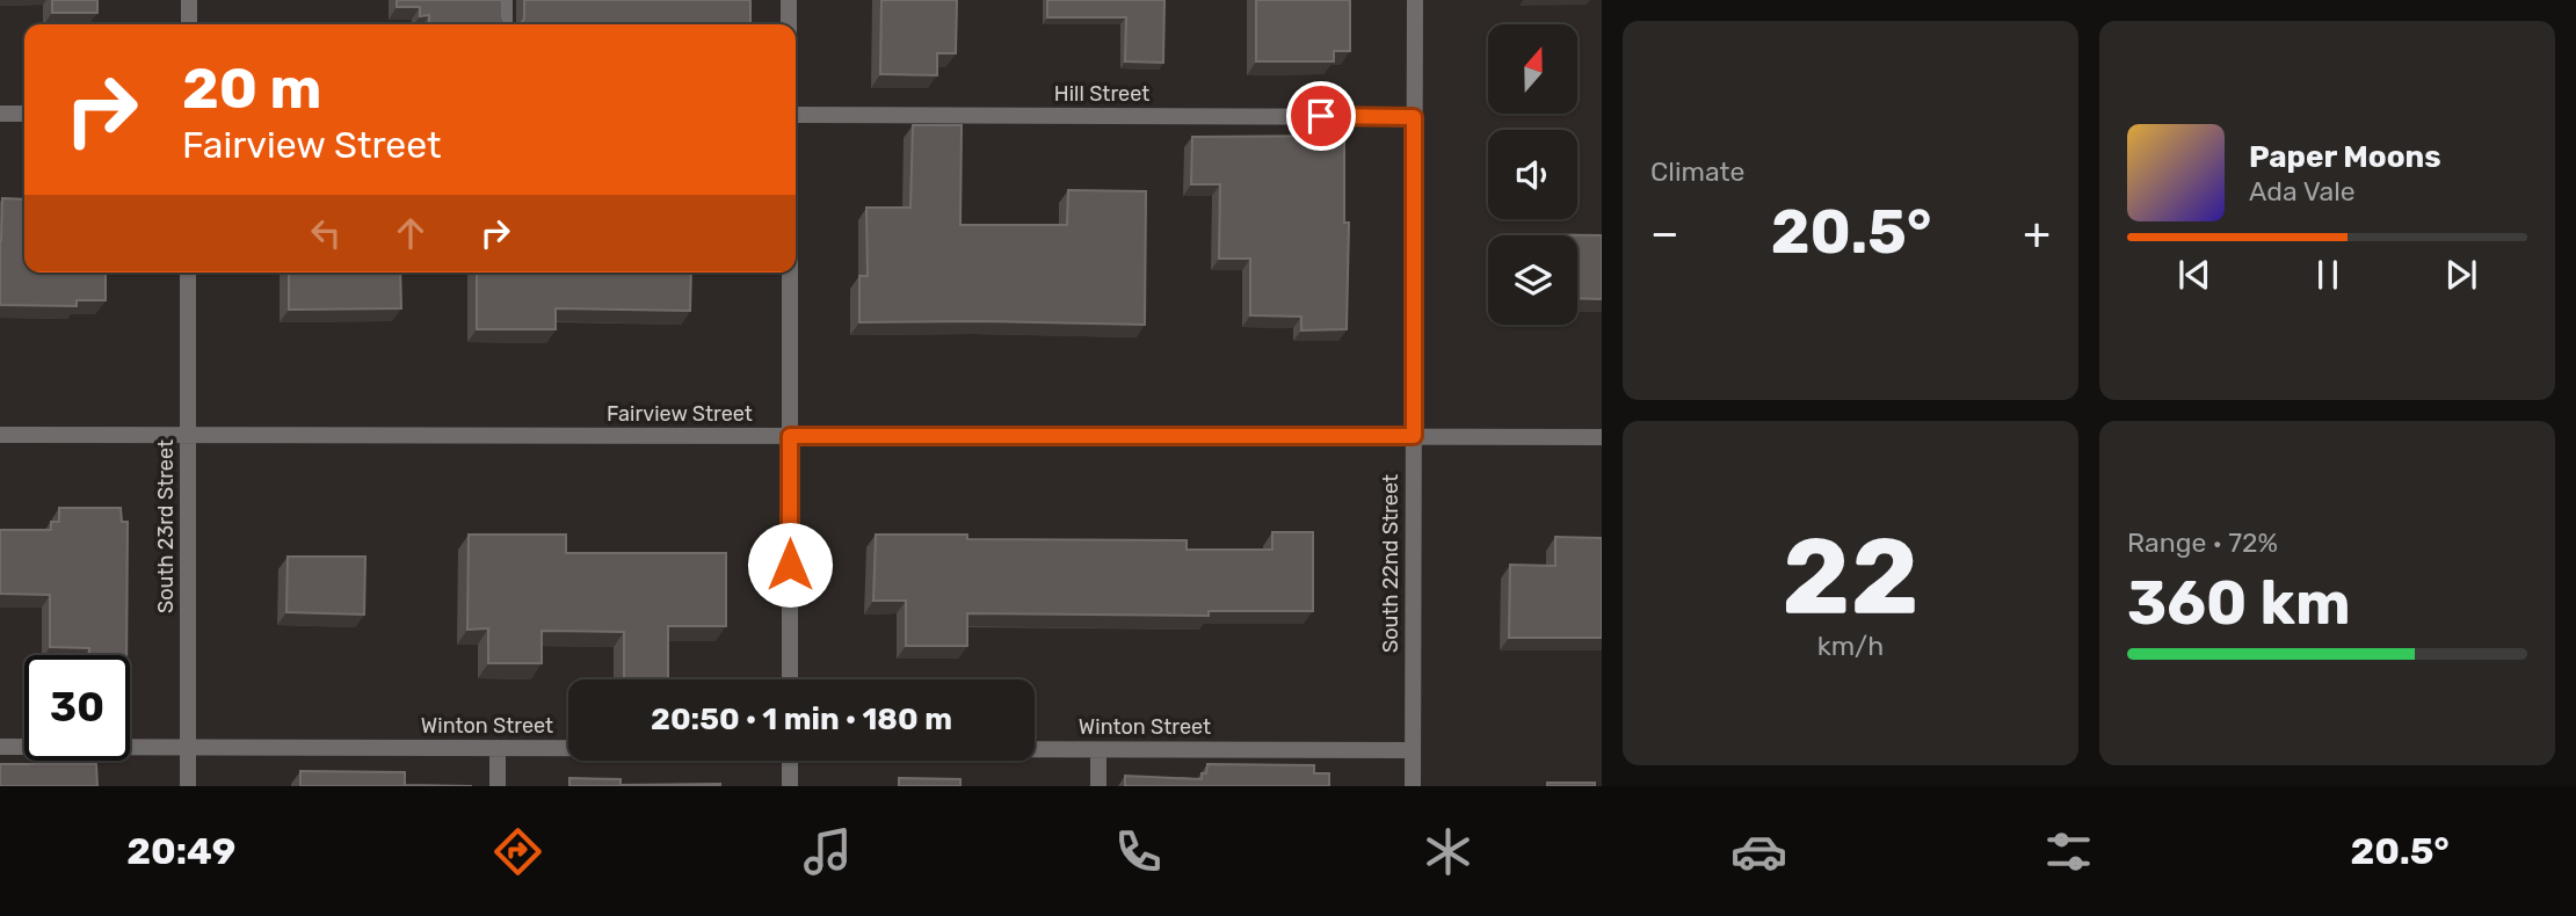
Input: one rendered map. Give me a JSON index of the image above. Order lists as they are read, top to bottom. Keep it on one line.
{"streets":{"street":["Hill Street","Fairview Street","South 23rd Street","South 22nd Street","Winton Street"]},"crossings":[["Hill Street","South 22nd Street"],["Fairview Street","South 23rd Street"],["Fairview Street","South 22nd Street"],["South 23rd Street","Winton Street"],["South 22nd Street","Winton Street"]],"north":"top","page":{"tile":["Climate",["22","km/h"],["Range · 72%","360 km"]],"turn":["20 m","Fairview Street"],"song":["Paper Moons","Ada Vale"],"heat":["−","20.5°","+"],"limit":"30","trip":"20:50 · 1 min · 180 m","tabs":["20:49","20.5°"]}}
